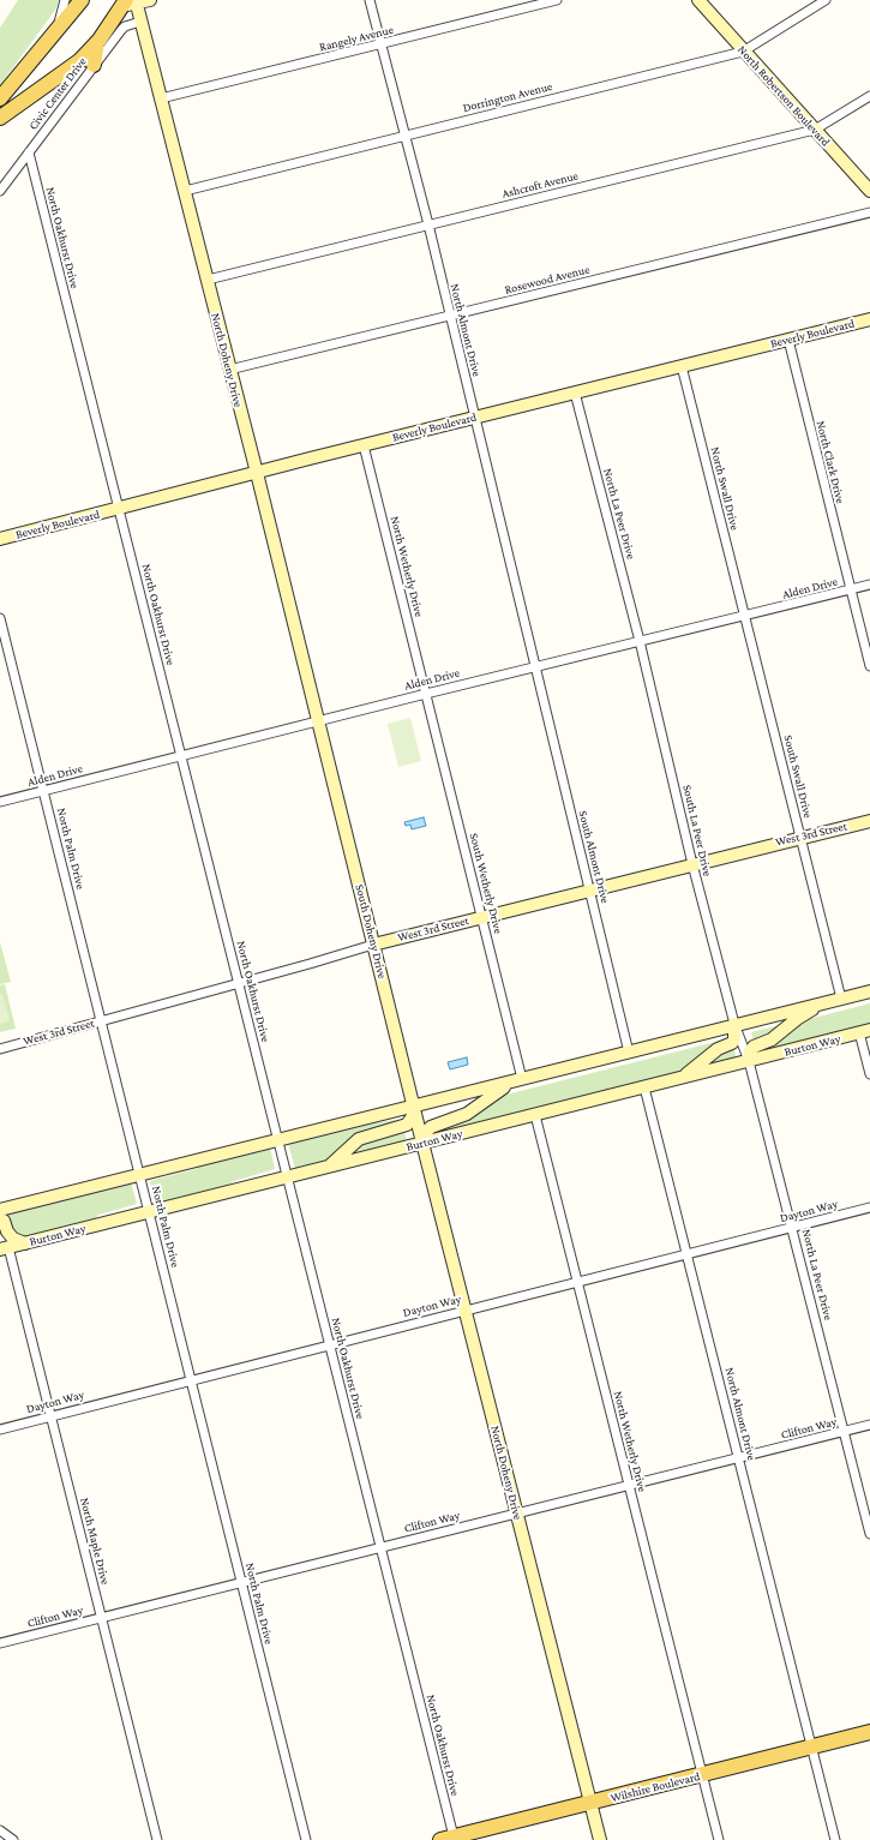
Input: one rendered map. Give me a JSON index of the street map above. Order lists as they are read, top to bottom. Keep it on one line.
{"streets":{"main road":["North Robertson Boulevard","Beverly Boulevard","North Doheny Drive","West 3rd Street","South Doheny Drive","Burton Way","Wilshire Boulevard"],"street":["Rangely Avenue","Civic Center Drive","Dorrington Avenue","Ashcroft Avenue","North Oakhurst Drive","Rosewood Avenue","North Almont Drive","North Clark Drive","North Swall Drive","North La Peer Drive","North Wetherly Drive","Alden Drive","South Swall Drive","South La Peer Drive","North Palm Drive","South Almont Drive","South Wetherly Drive","Dayton Way","Clifton Way","North Maple Drive"]},"crossings":[["Rangely Avenue","North Almont Drive"],["Rangely Avenue","North Doheny Drive"],["Civic Center Drive","North Oakhurst Drive"],["Civic Center Drive","North Doheny Drive"],["North Robertson Boulevard","Dorrington Avenue"],["North Robertson Boulevard","Ashcroft Avenue"],["Dorrington Avenue","North Almont Drive"],["Dorrington Avenue","North Doheny Drive"],["Ashcroft Avenue","North Almont Drive"],["Ashcroft Avenue","North Doheny Drive"],["North Oakhurst Drive","Beverly Boulevard"],["North Oakhurst Drive","Alden Drive"],["North Oakhurst Drive","West 3rd Street"],["North Oakhurst Drive","Burton Way"],["North Oakhurst Drive","Dayton Way"],["North Oakhurst Drive","Clifton Way"],["North Oakhurst Drive","Wilshire Boulevard"],["Rosewood Avenue","North Almont Drive"],["Rosewood Avenue","North Doheny Drive"],["North Almont Drive","Beverly Boulevard"],["North Almont Drive","Alden Drive"],["North Almont Drive","South Almont Drive"],["North Almont Drive","Burton Way"],["North Almont Drive","Dayton Way"],["North Almont Drive","Clifton Way"],["North Almont Drive","Wilshire Boulevard"],["Beverly Boulevard","North Doheny Drive"],["Beverly Boulevard","North Clark Drive"],["Beverly Boulevard","North Swall Drive"],["Beverly Boulevard","North La Peer Drive"],["Beverly Boulevard","North Wetherly Drive"],["North Doheny Drive","Alden Drive"],["North Doheny Drive","South Doheny Drive"],["North Doheny Drive","Burton Way"],["North Doheny Drive","Dayton Way"],["North Doheny Drive","Clifton Way"],["North Doheny Drive","Wilshire Boulevard"],["North Clark Drive","Alden Drive"],["North Swall Drive","Alden Drive"],["North Swall Drive","South Swall Drive"],["North La Peer Drive","Alden Drive"],["North La Peer Drive","South La Peer Drive"],["North La Peer Drive","Burton Way"],["North La Peer Drive","Dayton Way"],["North La Peer Drive","Clifton Way"],["North Wetherly Drive","Alden Drive"],["North Wetherly Drive","South Wetherly Drive"],["North Wetherly Drive","Burton Way"],["North Wetherly Drive","Dayton Way"],["North Wetherly Drive","Clifton Way"],["North Wetherly Drive","Wilshire Boulevard"],["Alden Drive","South Swall Drive"],["Alden Drive","South La Peer Drive"],["Alden Drive","North Palm Drive"],["Alden Drive","South Almont Drive"],["Alden Drive","South Wetherly Drive"],["Alden Drive","South Doheny Drive"],["South Swall Drive","West 3rd Street"],["South La Peer Drive","West 3rd Street"],["West 3rd Street","North Palm Drive"],["West 3rd Street","South Almont Drive"],["West 3rd Street","South Wetherly Drive"],["West 3rd Street","South Doheny Drive"],["North Palm Drive","Burton Way"],["North Palm Drive","Dayton Way"],["North Palm Drive","Clifton Way"],["South Doheny Drive","Burton Way"],["Burton Way","North Maple Drive"],["Dayton Way","North Maple Drive"],["Clifton Way","North Maple Drive"]]}
